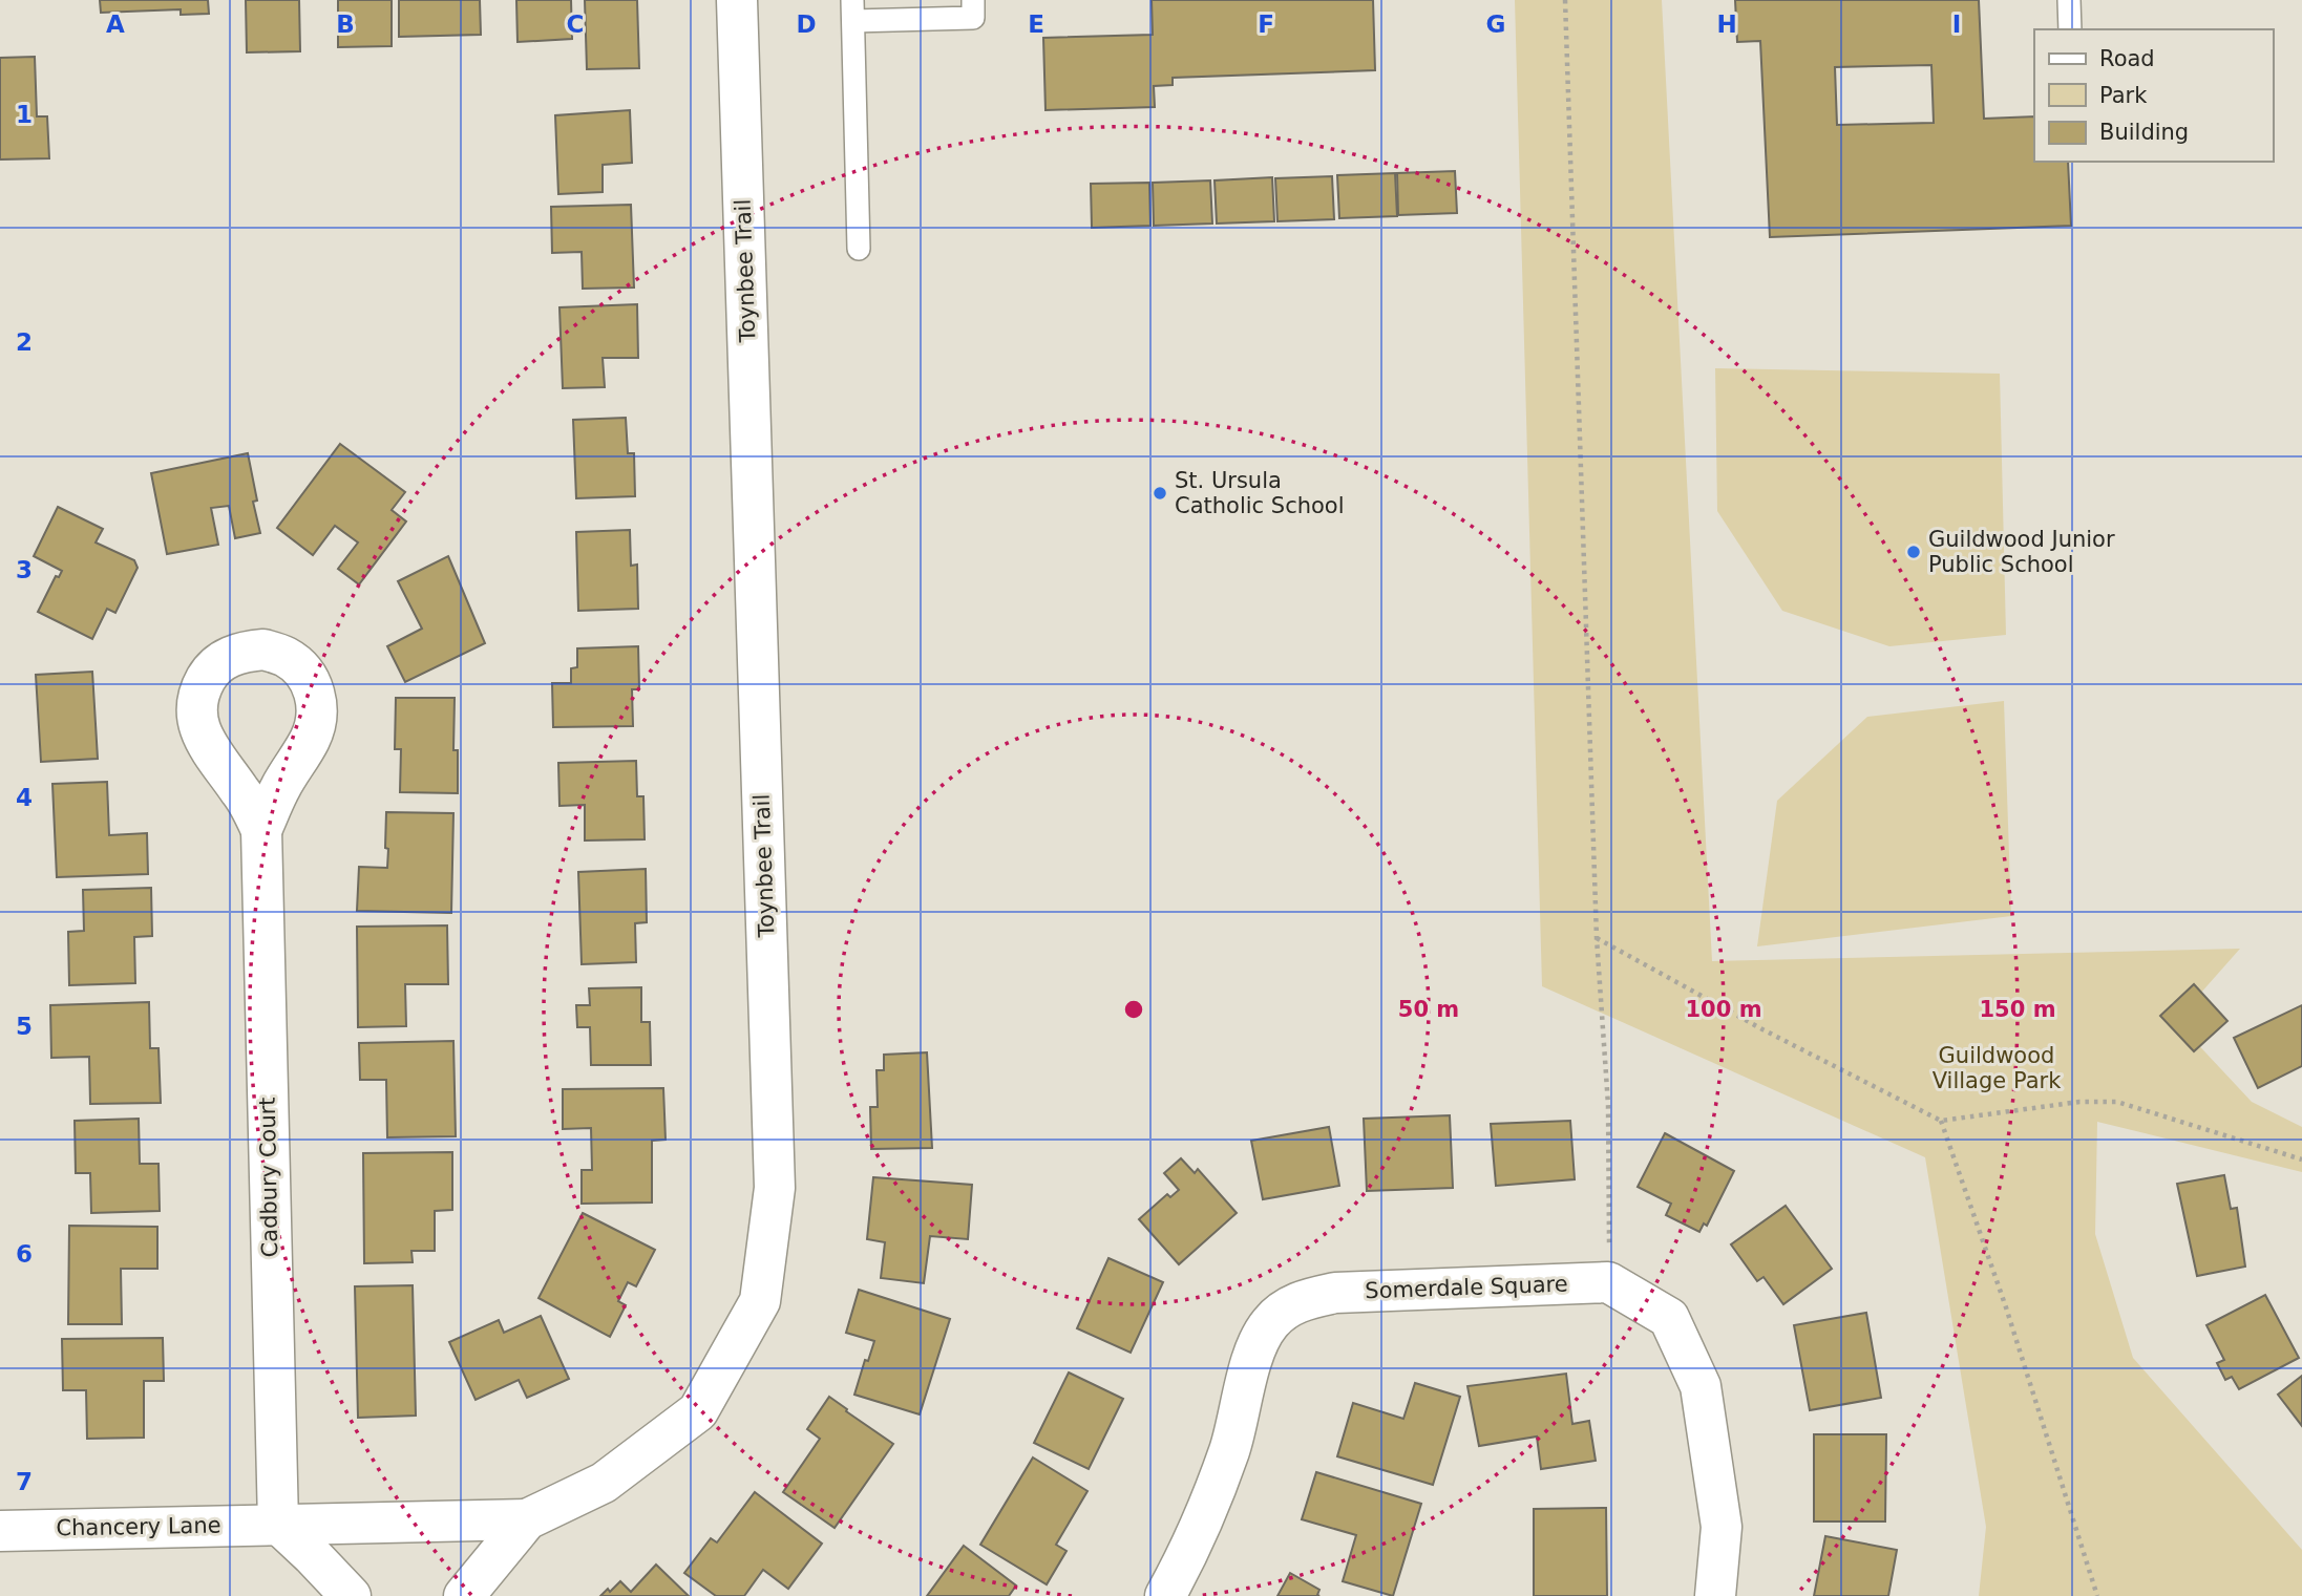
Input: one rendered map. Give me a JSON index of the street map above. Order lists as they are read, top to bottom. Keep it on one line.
{"streets":{"street":["Toynbee Trail","Cadbury Court","Somerdale Square","Chancery Lane"]},"crossings":[["Toynbee Trail","Chancery Lane"],["Cadbury Court","Chancery Lane"]],"parks":["Guildwood Village Park"],"places":["St. Ursula Catholic School","Guildwood Junior Public School"],"legend":["Road","Park","Building"],"grid":{"columns":["A","B","C","D","E","F","G","H","I"],"rows":["1","2","3","4","5","6","7"]},"rings":["50 m","100 m","150 m"]}
